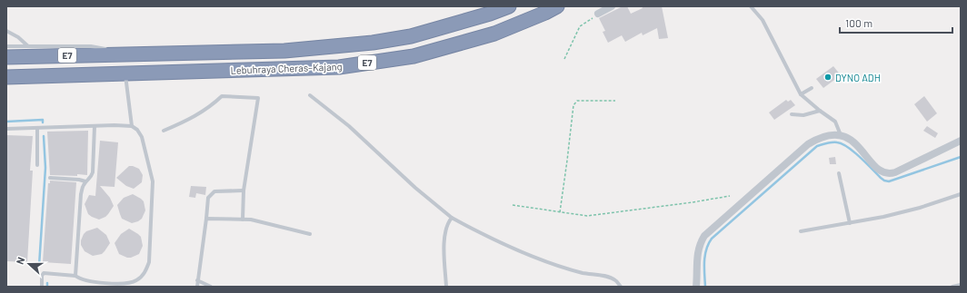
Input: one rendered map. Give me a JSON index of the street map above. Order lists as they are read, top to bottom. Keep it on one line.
{"streets":{"highway":["E7","Lebuhraya Cheras–Kajang"]},"places":["DYNO ADH"],"scale_bar":"100 m","north":"left"}
